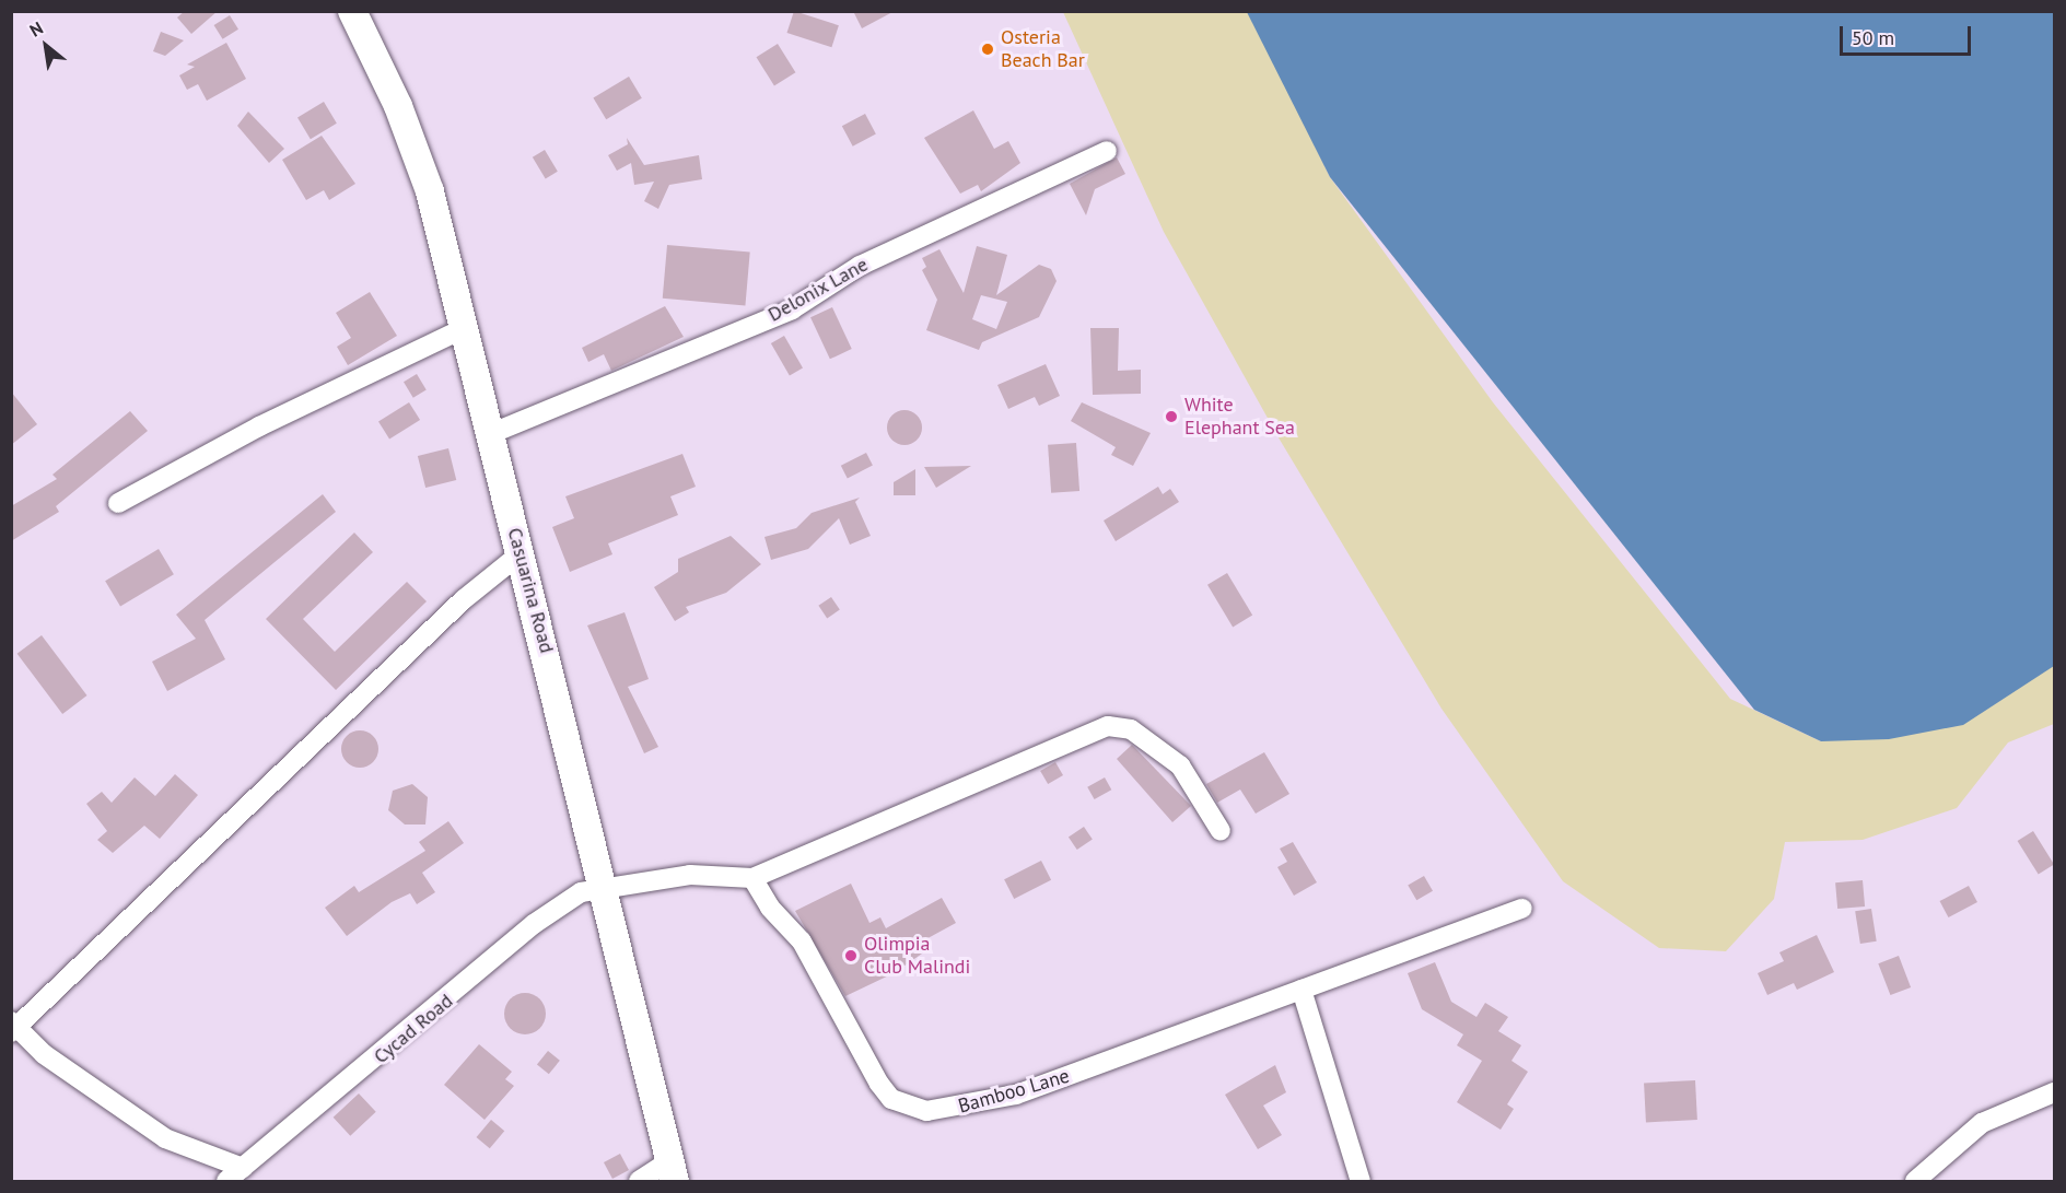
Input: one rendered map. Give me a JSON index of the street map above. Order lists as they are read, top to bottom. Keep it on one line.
{"streets":{"street":["Delonix Lane","Casuarina Road","Cycad Road","Bamboo Lane"]},"crossings":[["Delonix Lane","Casuarina Road"],["Casuarina Road","Cycad Road"]],"places":["Osteria Beach Bar","White Elephant Sea","Olimpia Club Malindi"],"scale_bar":"50 m","north":"top left"}
